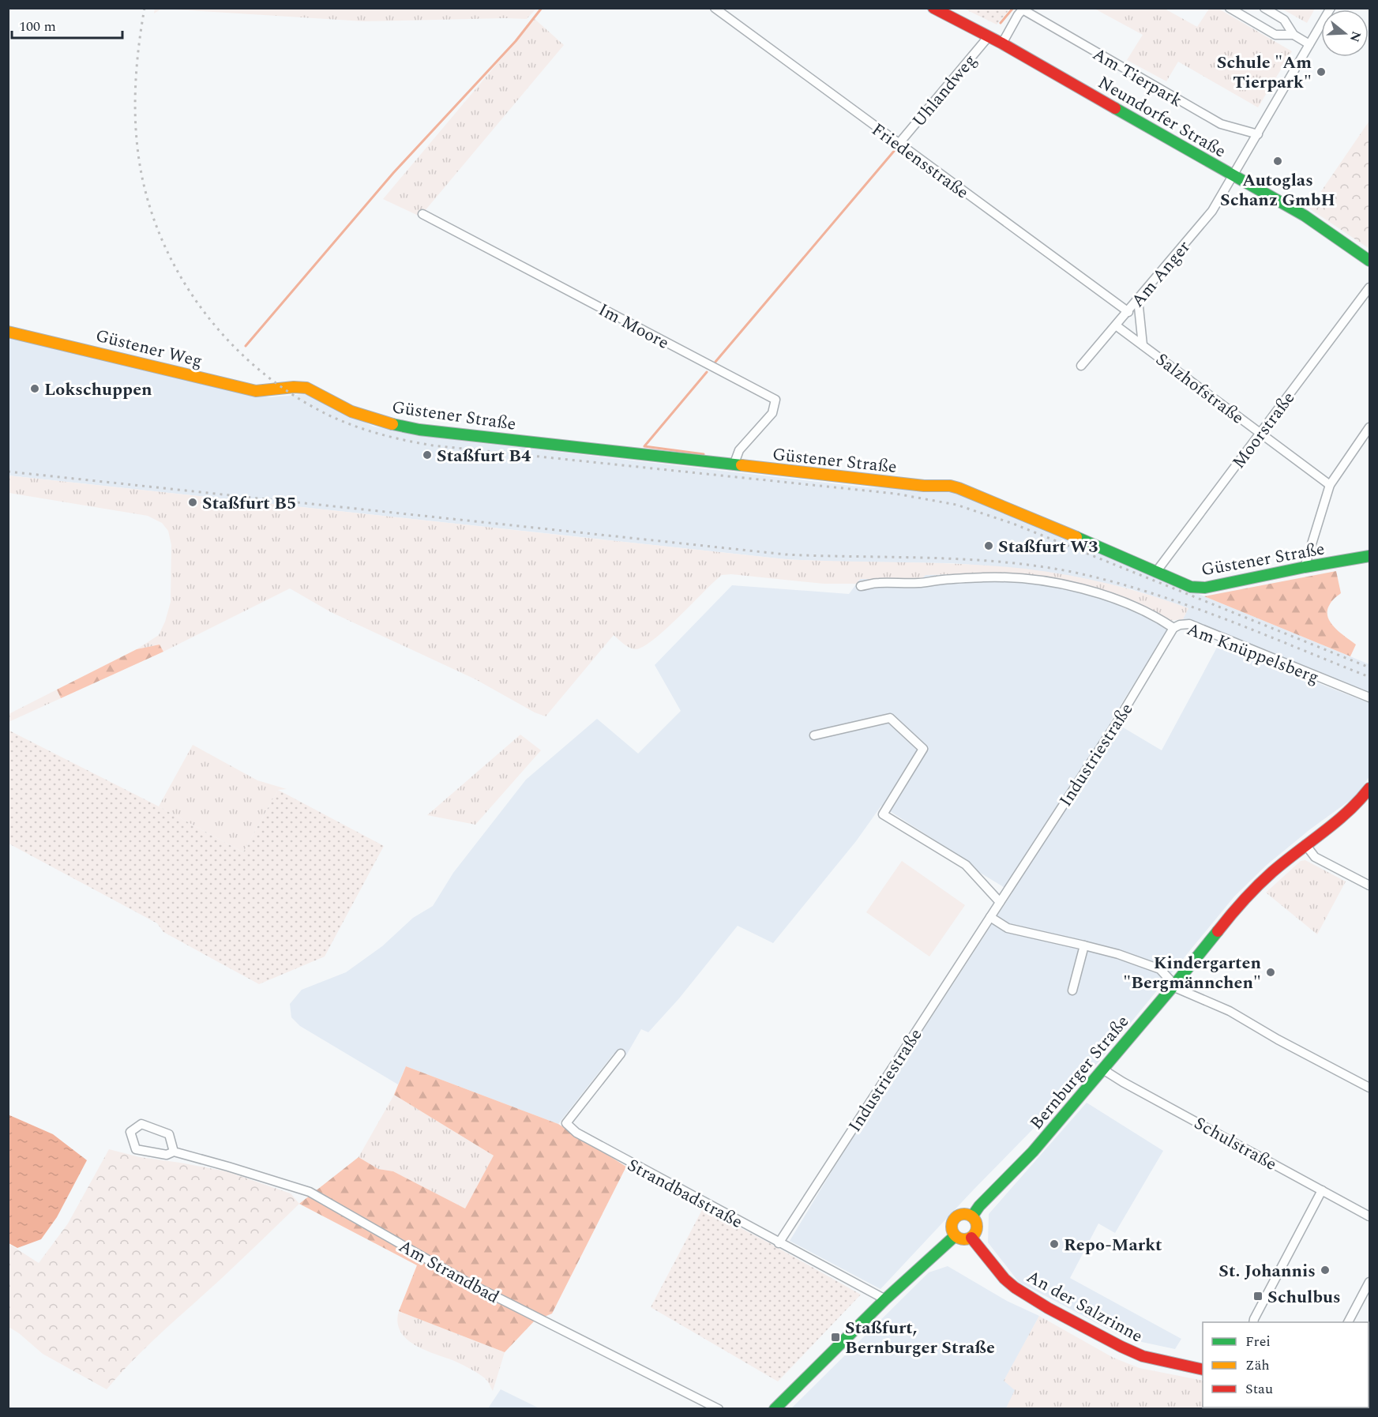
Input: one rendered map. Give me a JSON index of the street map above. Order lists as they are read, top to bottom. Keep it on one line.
{"streets":{"main road":["Neundorfer Straße","Güstener Weg","Güstener Straße","Bernburger Straße","An der Salzrinne"],"street":["Am Tierpark","Uhlandweg","Friedensstraße","Am Anger","Im Moore","Salzhofstraße","Moorstraße","Am Knüppelsberg","Industriestraße","Schulstraße","Strandbadstraße","Am Strandbad"]},"crossings":[["Am Tierpark","Neundorfer Straße"],["Uhlandweg","Neundorfer Straße"],["Uhlandweg","Friedensstraße"],["Neundorfer Straße","Am Anger"],["Friedensstraße","Am Anger"],["Am Anger","Salzhofstraße"],["Im Moore","Güstener Straße"],["Güstener Weg","Güstener Straße"],["Salzhofstraße","Moorstraße"],["Güstener Straße","Moorstraße"],["Am Knüppelsberg","Industriestraße"],["Industriestraße","Strandbadstraße"],["Bernburger Straße","Schulstraße"],["Bernburger Straße","An der Salzrinne"]],"places":{"other":["Schule \"Am Tierpark\"","Autoglas Schanz GmbH","Lokschuppen","Staßfurt B4","Staßfurt B5","Staßfurt W3","Kindergarten \"Bergmännchen\"","Repo-Markt","St. Johannis"],"transit":["Schulbus","Staßfurt, Bernburger Straße"]},"legend":["Frei","Zäh","Stau"],"scale_bar":"100 m","north":"right"}
